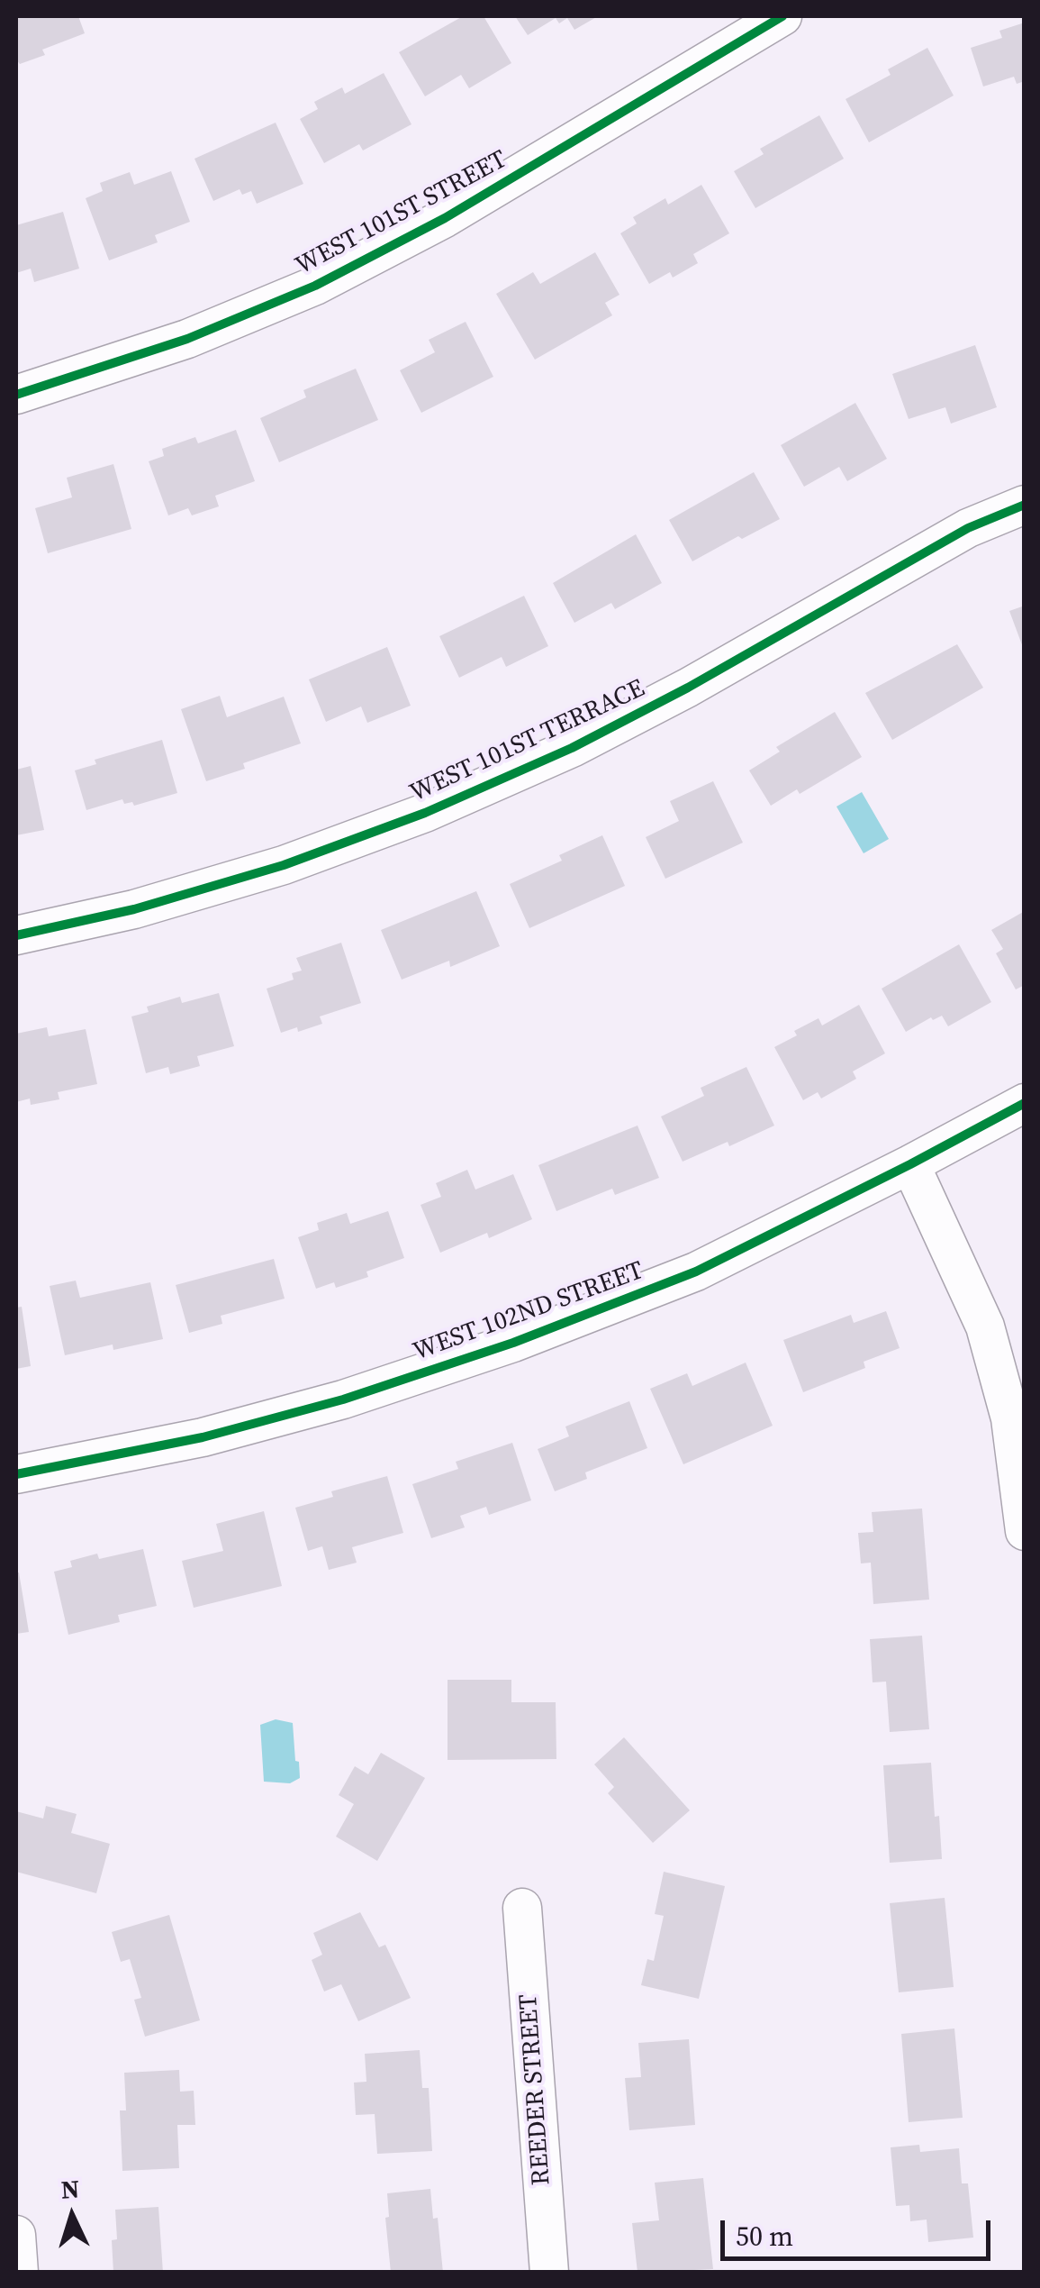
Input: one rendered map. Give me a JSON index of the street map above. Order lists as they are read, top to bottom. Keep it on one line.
{"streets":{"street":["WEST 101ST STREET","WEST 101ST TERRACE","WEST 102ND STREET","REEDER STREET"]},"scale_bar":"50 m","north":"top"}
